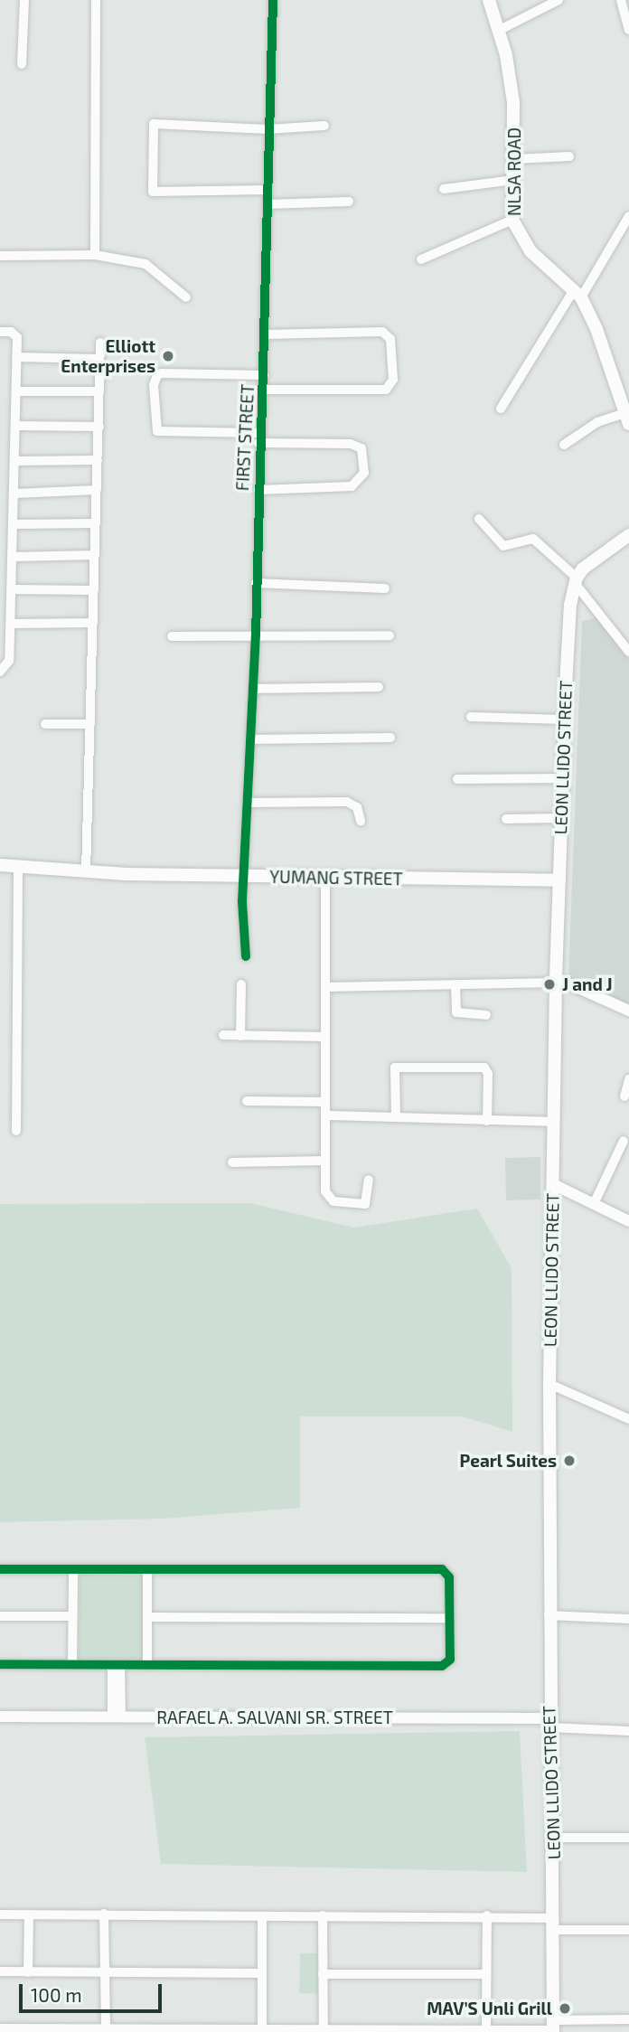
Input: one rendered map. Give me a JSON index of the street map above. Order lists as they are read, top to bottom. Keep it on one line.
{"streets":{"main road":["NLSA ROAD","LEON LLIDO STREET","YUMANG STREET"],"street":["FIRST STREET","RAFAEL A. SALVANI SR. STREET"]},"crossings":[["FIRST STREET","YUMANG STREET"],["LEON LLIDO STREET","YUMANG STREET"],["LEON LLIDO STREET","RAFAEL A. SALVANI SR. STREET"]],"places":["Elliott Enterprises","J and J","Pearl Suites","MAV’S Unli Grill"],"scale_bar":"100 m"}
